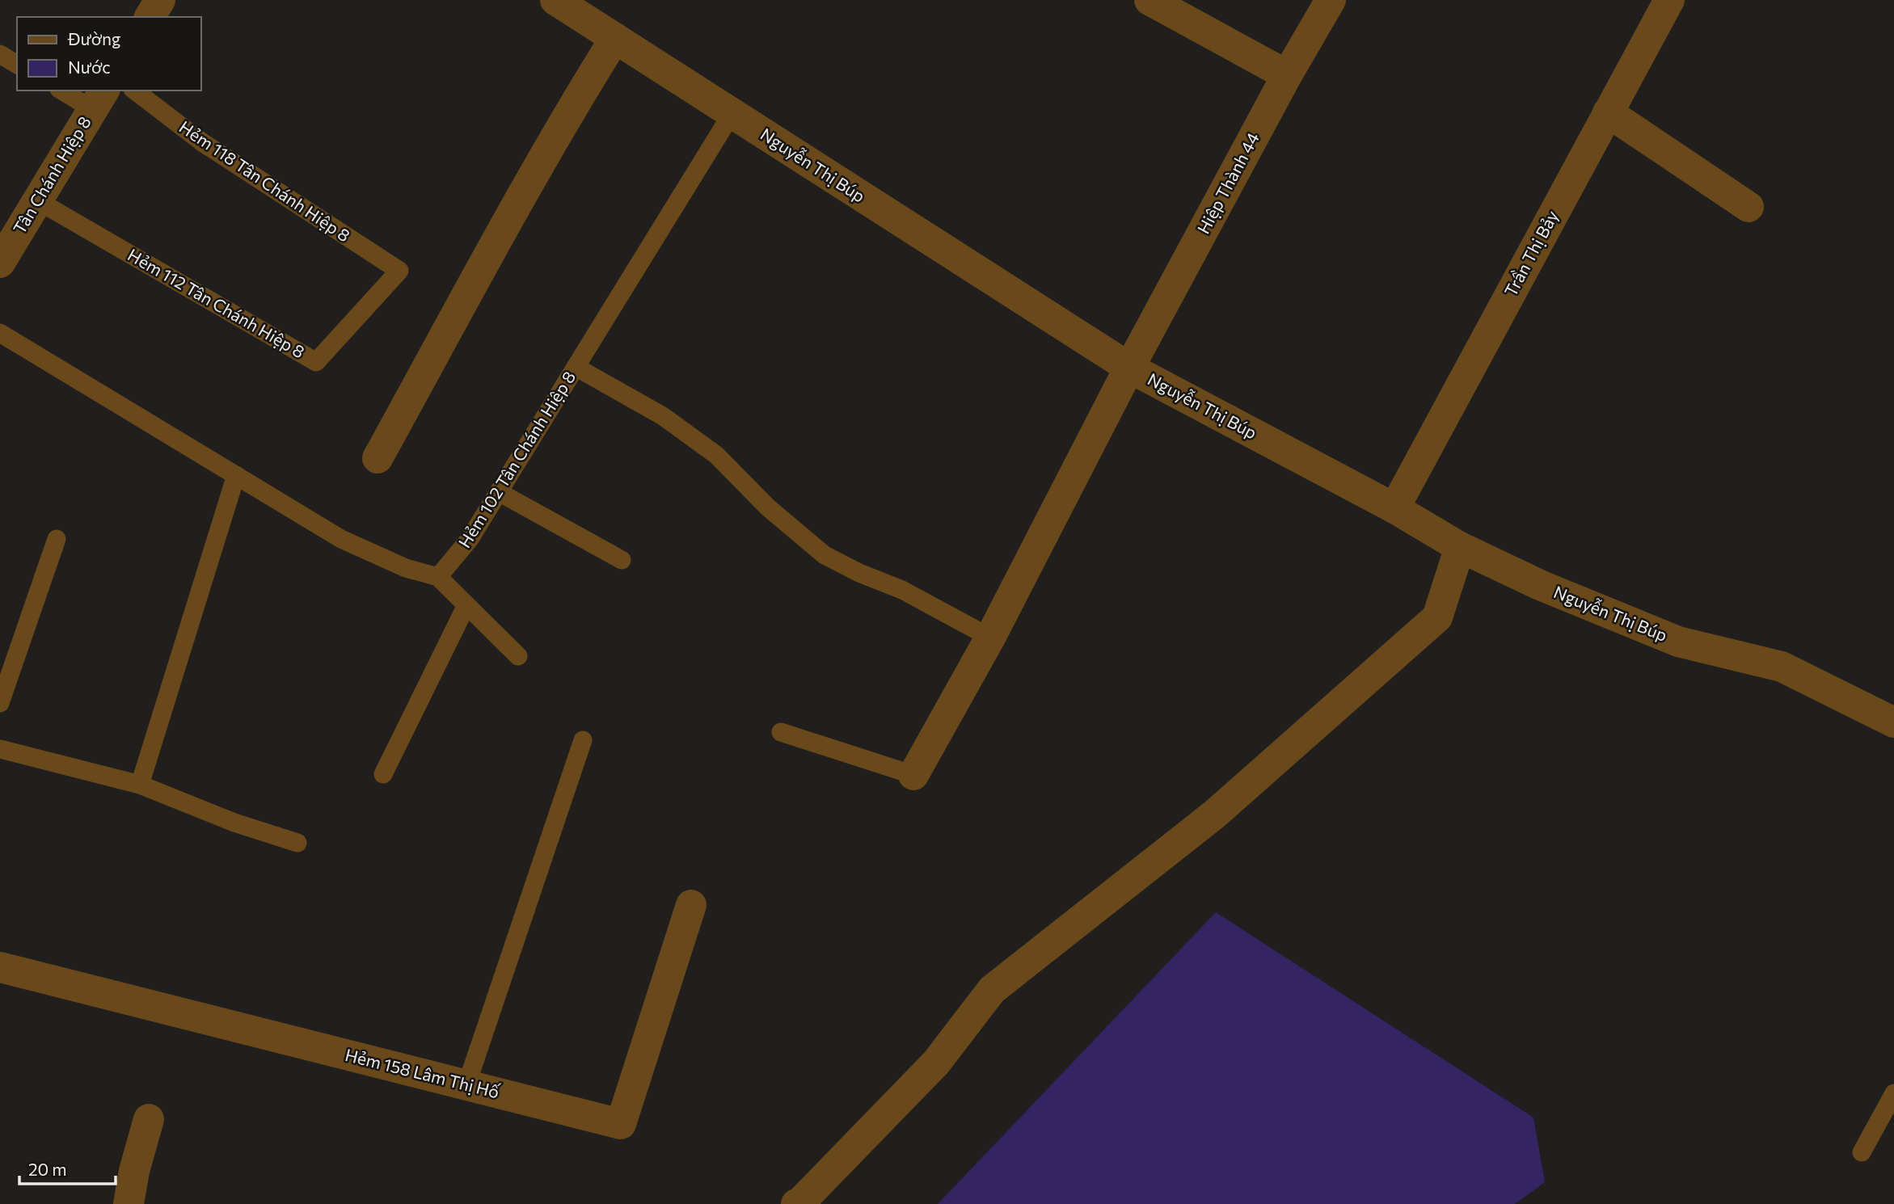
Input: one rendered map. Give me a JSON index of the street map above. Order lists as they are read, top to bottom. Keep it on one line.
{"streets":{"street":["Nguyễn Thị Búp","Tân Chánh Hiệp 8","Hiệp Thành 44","Trần Thị Bảy","Hẻm 158 Lâm Thị Hố"],"lane":["Hẻm 118 Tân Chánh Hiệp 8","Hẻm 112 Tân Chánh Hiệp 8","Hẻm 102 Tân Chánh Hiệp 8"]},"crossings":[["Nguyễn Thị Búp","Hiệp Thành 44"],["Nguyễn Thị Búp","Trần Thị Bảy"],["Nguyễn Thị Búp","Hẻm 102 Tân Chánh Hiệp 8"],["Tân Chánh Hiệp 8","Hẻm 112 Tân Chánh Hiệp 8"],["Hẻm 118 Tân Chánh Hiệp 8","Hẻm 112 Tân Chánh Hiệp 8"]],"legend":["Đường","Nước"],"scale_bar":"20 m"}
